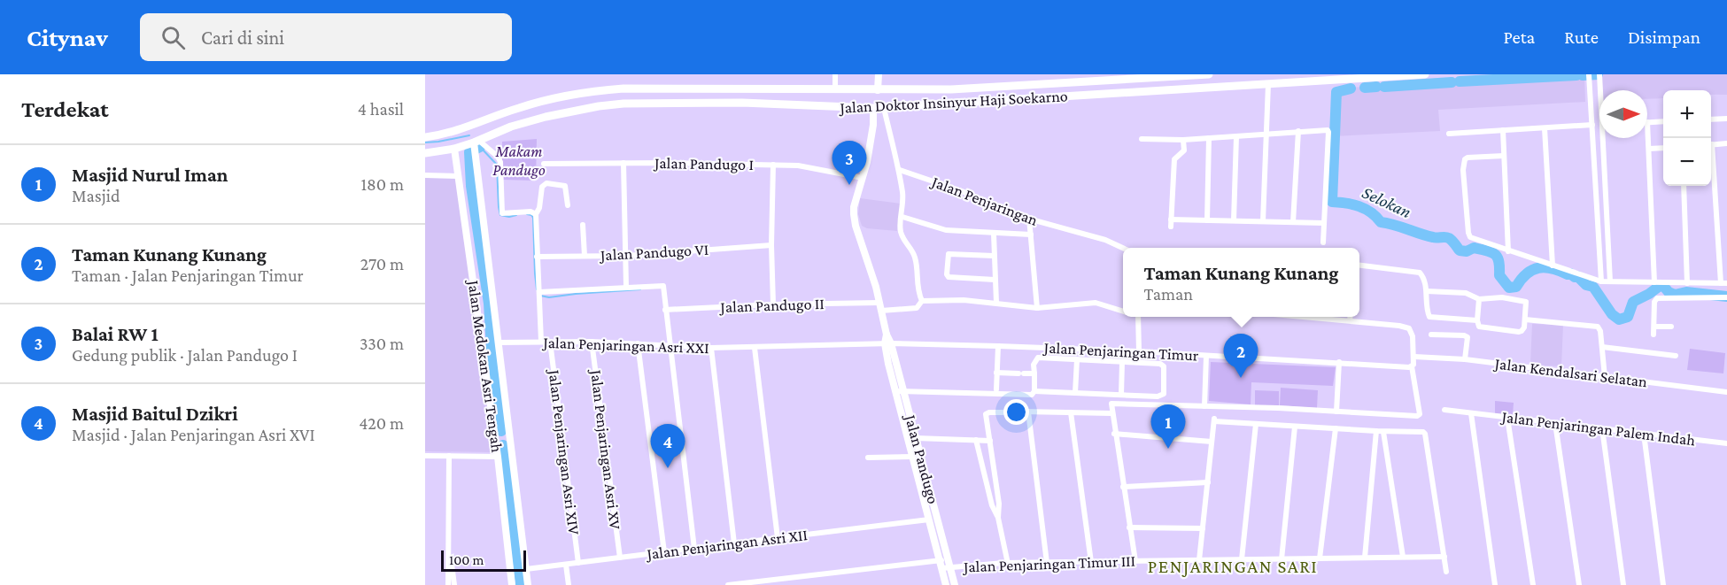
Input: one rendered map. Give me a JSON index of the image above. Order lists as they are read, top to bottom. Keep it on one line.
{"streets":{"main road":["Jalan Doktor Insinyur Haji Soekarno"],"street":["Jalan Pandugo I","Jalan Penjaringan","Jalan Pandugo VI","Jalan Pandugo II","Jalan Penjaringan Asri XXI","Jalan Penjaringan Timur","Jalan Medokan Asri Tengah","Jalan Kendalsari Selatan","Jalan Penjaringan Palem Indah","Jalan Penjaringan Asri XV","Jalan Penjaringan Asri XIV","Jalan Pandugo","Jalan Penjaringan Asri XII","Jalan Penjaringan Timur III"]},"crossings":[["Jalan Doktor Insinyur Haji Soekarno","Jalan Medokan Asri Tengah"],["Jalan Doktor Insinyur Haji Soekarno","Jalan Pandugo"],["Jalan Pandugo I","Jalan Pandugo"],["Jalan Pandugo II","Jalan Pandugo"],["Jalan Penjaringan Asri XXI","Jalan Penjaringan Timur"],["Jalan Penjaringan Asri XXI","Jalan Penjaringan Asri XV"],["Jalan Penjaringan Asri XXI","Jalan Penjaringan Asri XIV"],["Jalan Penjaringan Asri XXI","Jalan Pandugo"],["Jalan Penjaringan Timur","Jalan Pandugo"],["Jalan Penjaringan Asri XV","Jalan Penjaringan Asri XII"],["Jalan Penjaringan Asri XIV","Jalan Penjaringan Asri XII"],["Jalan Pandugo","Jalan Penjaringan Asri XII"],["Jalan Pandugo","Jalan Penjaringan Timur III"]],"districts":["PENJARINGAN SARI"],"water":["Selokan"],"parks":["Makam Pandugo"],"scale_bar":"100 m","north":"right","page":{"header":"Citynav","search":"Cari di sini","nav":["Peta","Rute","Disimpan"],"heading":["Terdekat","4 hasil"],"map_buttons":["+","−"],"pins":["3","2","1","4"],"list":[{"mark":"1","name":"Masjid Nurul Iman","note":"Masjid","value":"180 m"},{"mark":"2","name":"Taman Kunang Kunang","note":"Taman · Jalan Penjaringan Timur","value":"270 m"},{"mark":"3","name":"Balai RW 1","note":"Gedung publik · Jalan Pandugo I","value":"330 m"},{"mark":"4","name":"Masjid Baitul Dzikri","note":"Masjid · Jalan Penjaringan Asri XVI","value":"420 m"}],"popup":["Taman Kunang Kunang","Taman"],"scale":"100 m"}}
